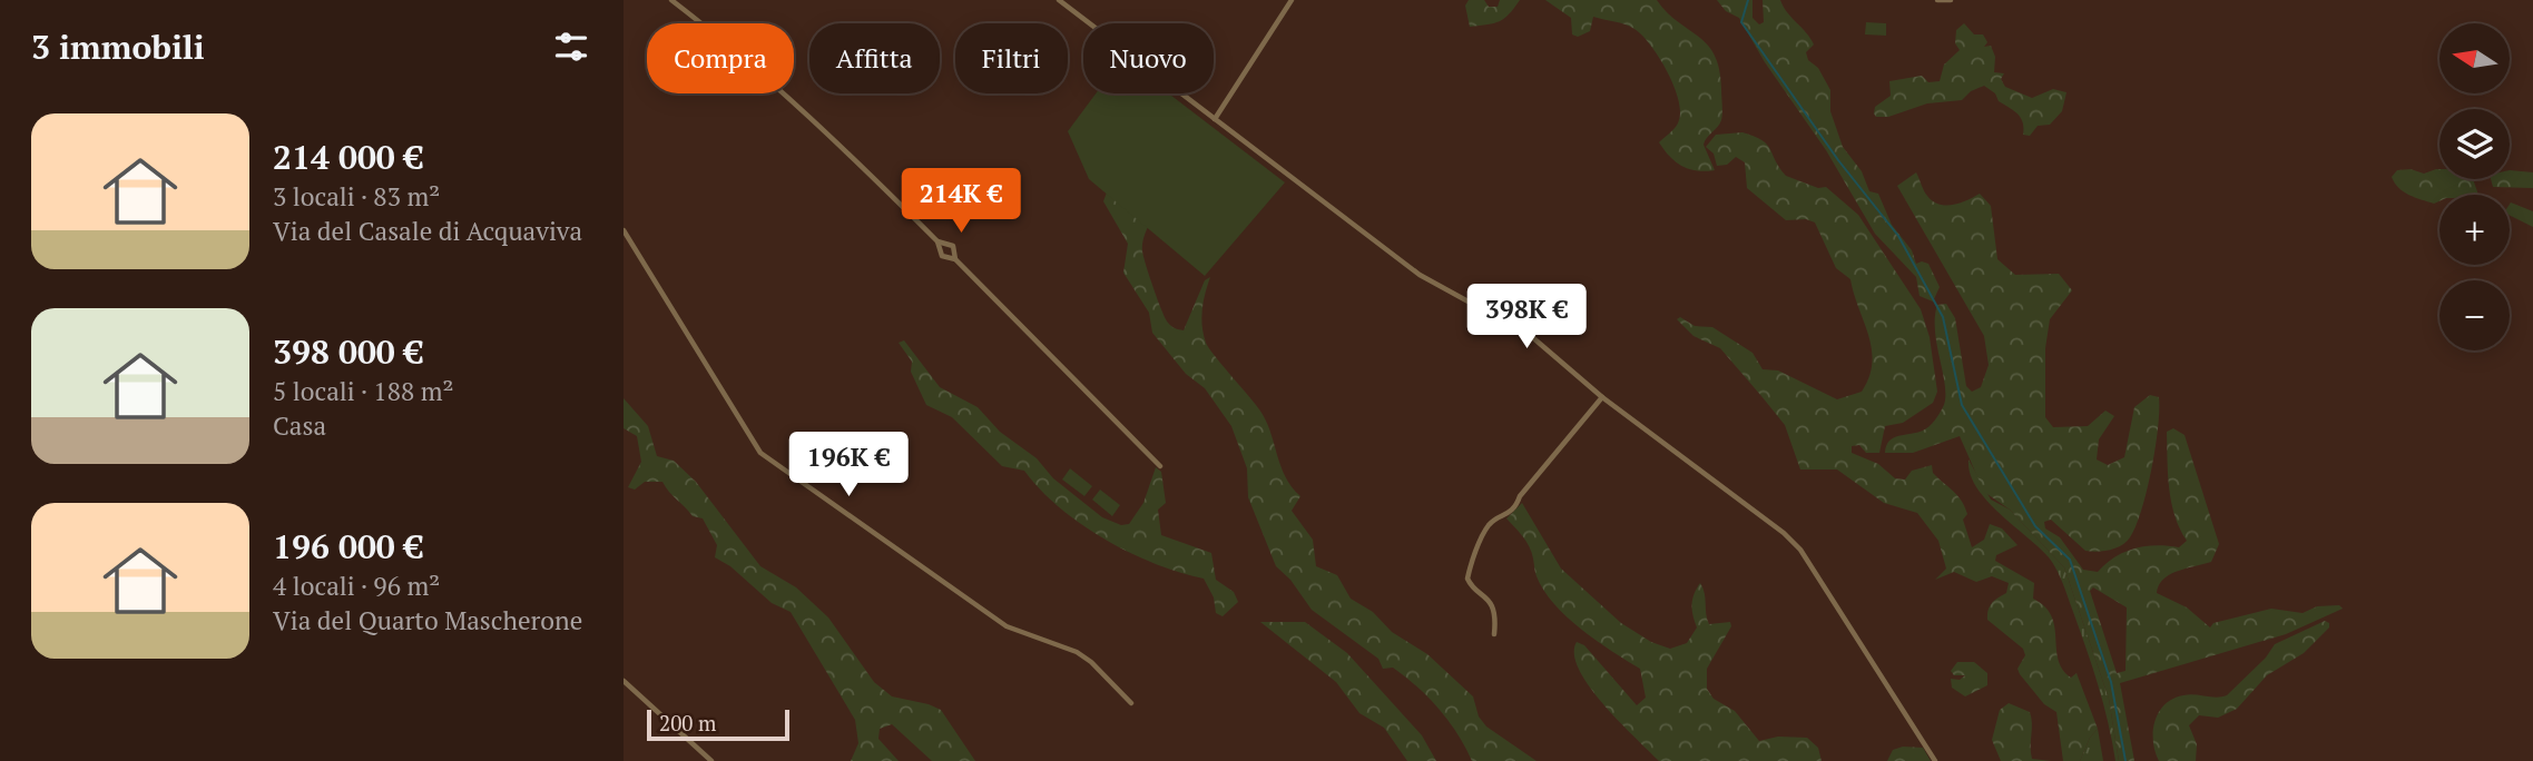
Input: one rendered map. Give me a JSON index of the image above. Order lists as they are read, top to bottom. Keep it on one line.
{"scale_bar":"200 m","north":"left","page":{"heading":"3 immobili","map_buttons":["+","−"],"chip":["Compra","Affitta","Filtri","Nuovo"],"list":[{"name":"214 000 €","note":"3 locali · 83 m² · Via del Casale di Acquaviva"},{"name":"398 000 €","note":"5 locali · 188 m² · Casa"},{"name":"196 000 €","note":"4 locali · 96 m² · Via del Quarto Mascherone"}],"price":["214K €","398K €","196K €"],"scale":"200 m"}}
